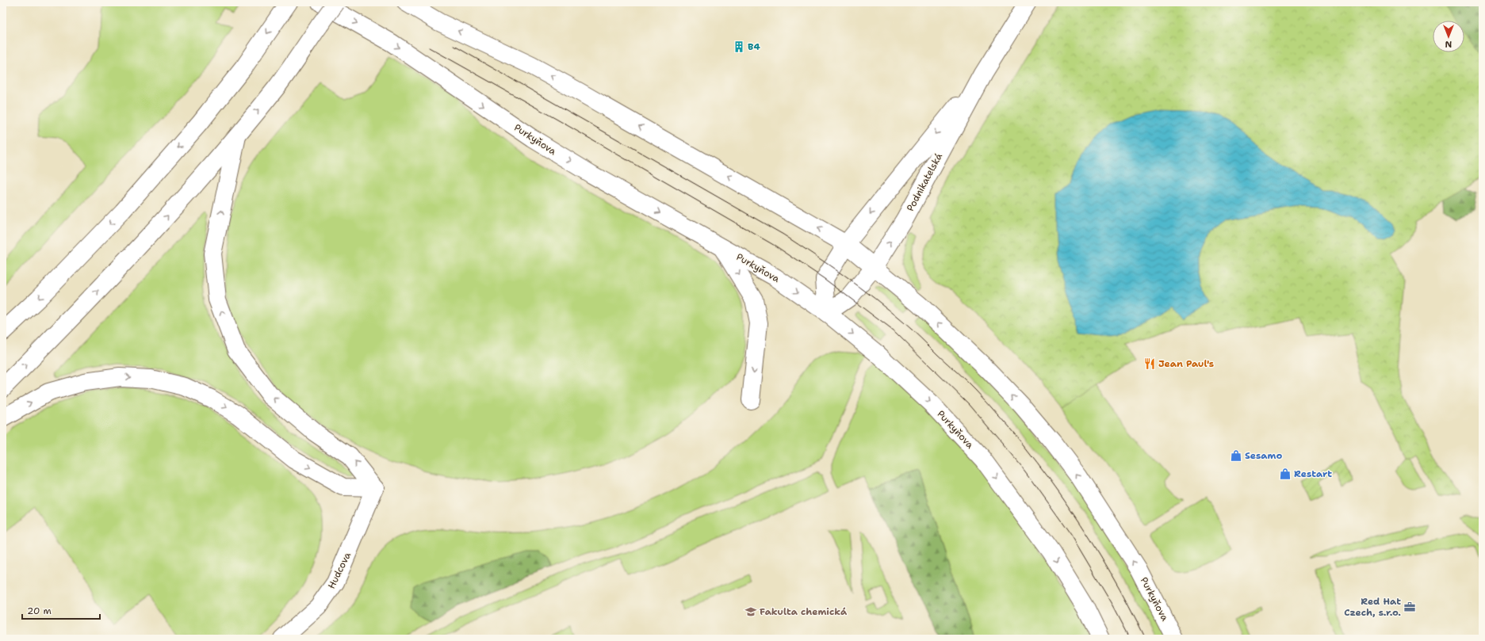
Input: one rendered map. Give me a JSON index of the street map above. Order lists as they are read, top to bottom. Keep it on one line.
{"streets":{"main road":["Purkyňova","Podnikatelská","Hudcova"]},"crossings":[["Purkyňova","Podnikatelská"]],"places":{"building":["B4"],"restaurant":["Jean Paul's"],"shop":["Sesamo","Restart"],"office":["Red Hat Czech, s.r.o."],"school or university":["Fakulta chemická"]},"scale_bar":"20 m","north":"bottom"}
